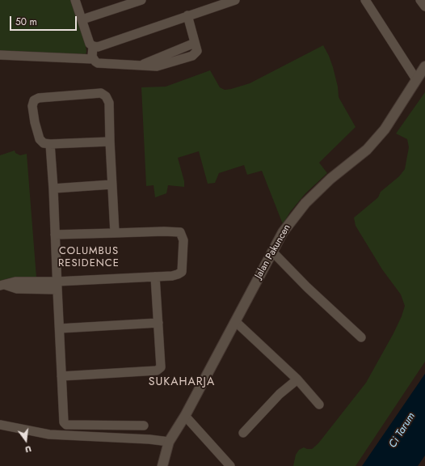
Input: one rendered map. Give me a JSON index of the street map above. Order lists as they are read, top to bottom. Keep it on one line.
{"streets":{"street":["Jalan Pakuncen"]},"districts":["COLUMBUS RESIDENCE","SUKAHARJA"],"water":["Ci Tarum"],"scale_bar":"50 m","north":"bottom"}
